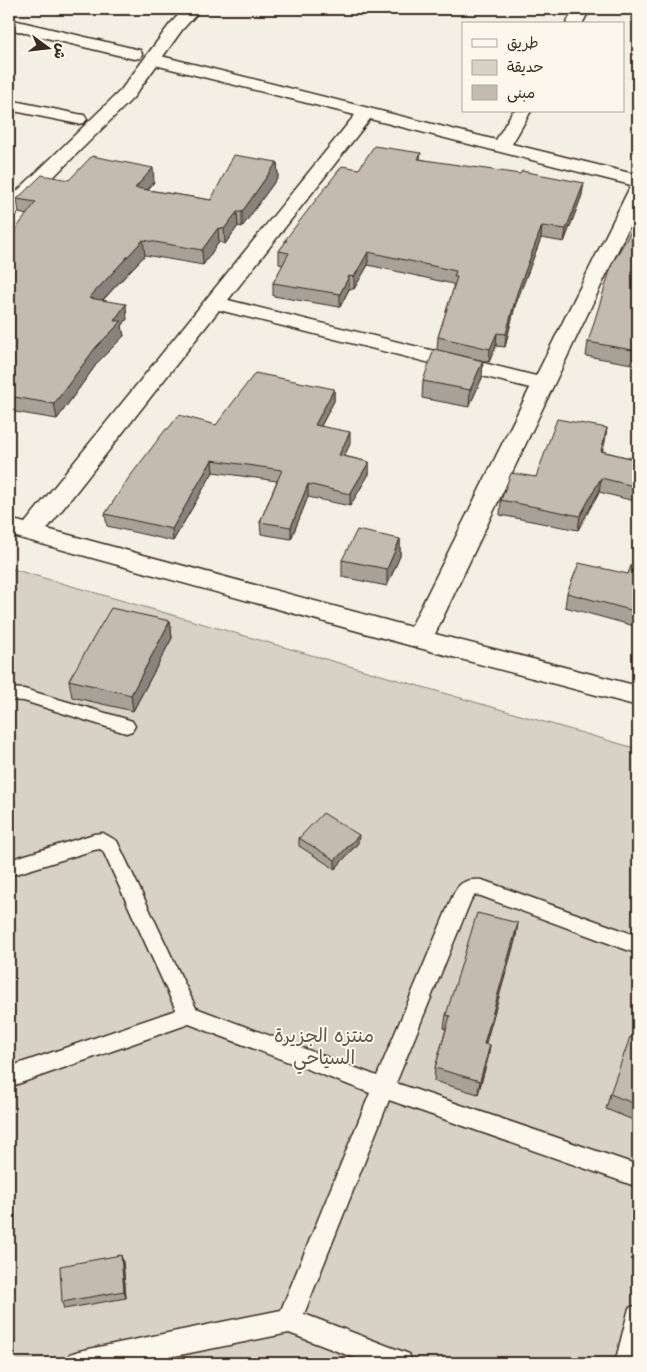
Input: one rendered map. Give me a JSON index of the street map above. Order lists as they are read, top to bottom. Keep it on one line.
{"parks":["منتزه الجزيرة السياحي"],"legend":["طريق","حديقة","مبنى"],"north":"right"}
